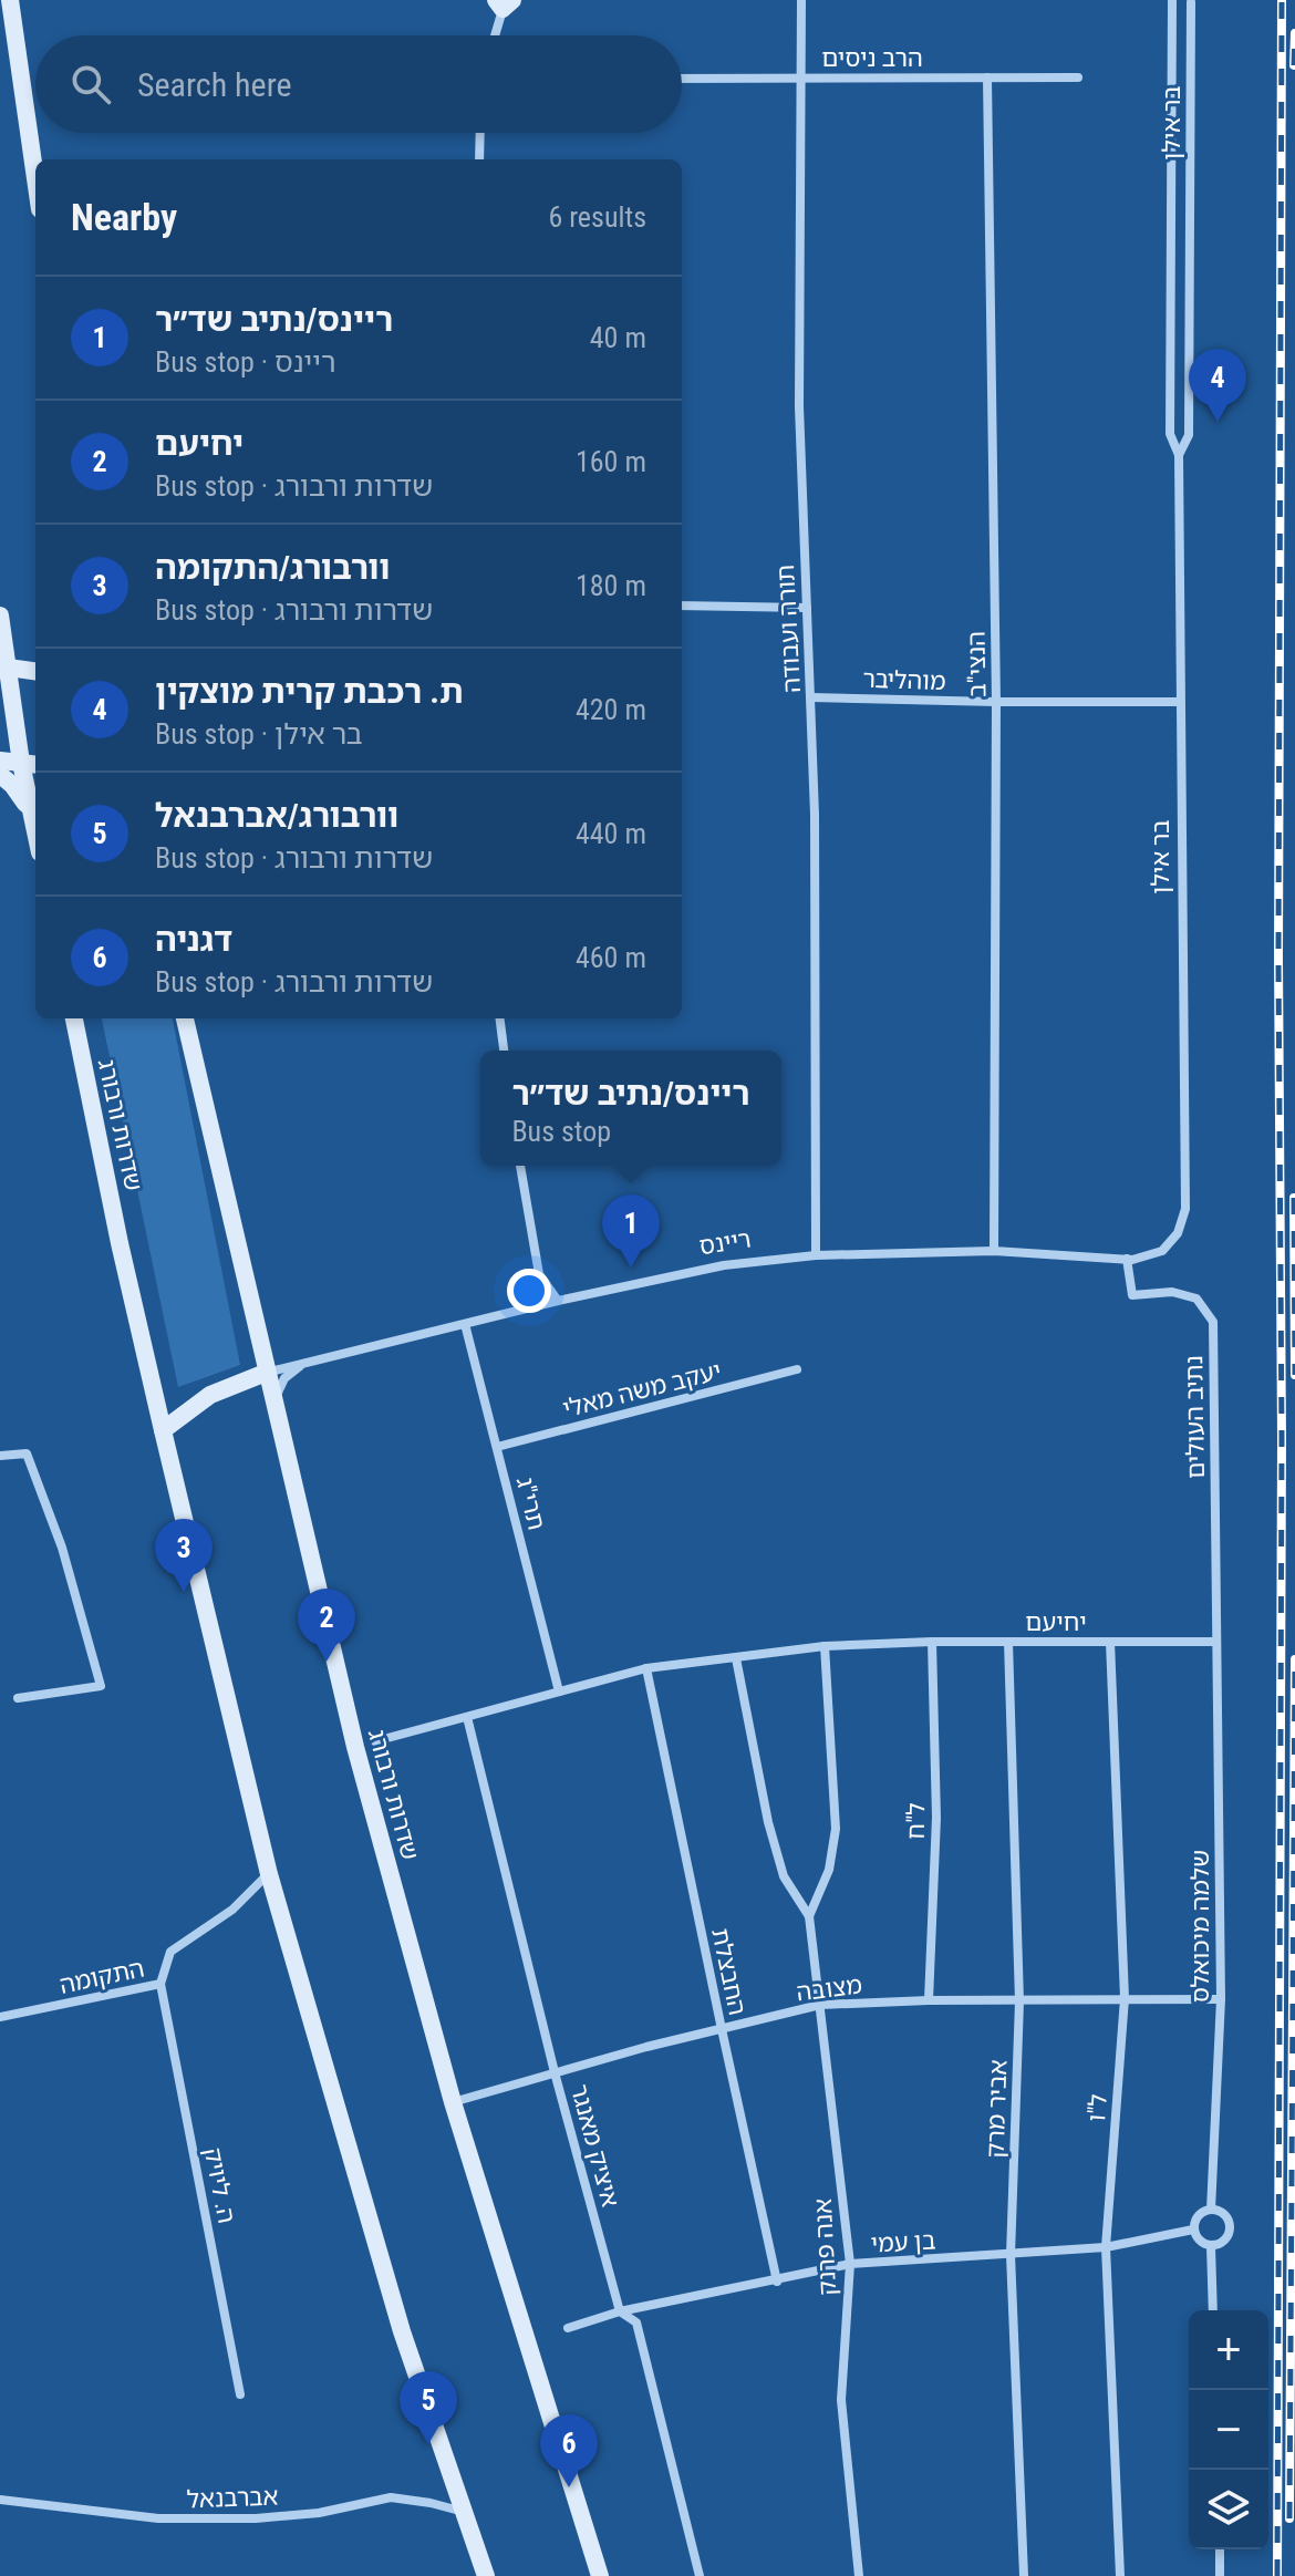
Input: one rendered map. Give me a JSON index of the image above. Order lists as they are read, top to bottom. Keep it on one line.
{"streets":{"main road":["שדרות ורבורג","ריינס"],"street":["הרב ניסים","בר אילן","תורה ועבודה","הנצי\"ב","מוהליבר","יעקב משה מאלי","נתיב העולים","תרי\"ג","יחיעם","ל\"ח","שלמה מיכואלס","החבצלת","התקומה","מצובה","ל\"ו","אביר מרק","איציק מאנגר","ה. ליויק","בן עמי","אנה פרנק","אברבנאל"]},"crossings":[["הרב ניסים","תורה ועבודה"],["הרב ניסים","הנצי\"ב"],["בר אילן","מוהליבר"],["בר אילן","ריינס"],["תורה ועבודה","מוהליבר"],["תורה ועבודה","ריינס"],["הנצי\"ב","מוהליבר"],["הנצי\"ב","ריינס"],["שדרות ורבורג","ריינס"],["שדרות ורבורג","התקומה"],["שדרות ורבורג","מצובה"],["שדרות ורבורג","אברבנאל"],["ריינס","נתיב העולים"],["ריינס","תרי\"ג"],["יעקב משה מאלי","תרי\"ג"],["נתיב העולים","יחיעם"],["נתיב העולים","שלמה מיכואלס"],["תרי\"ג","יחיעם"],["יחיעם","ל\"ח"],["יחיעם","שלמה מיכואלס"],["יחיעם","החבצלת"],["יחיעם","ל\"ו"],["יחיעם","אביר מרק"],["יחיעם","איציק מאנגר"],["יחיעם","אנה פרנק"],["ל\"ח","מצובה"],["שלמה מיכואלס","מצובה"],["שלמה מיכואלס","בן עמי"],["החבצלת","מצובה"],["החבצלת","בן עמי"],["התקומה","ה. ליויק"],["מצובה","ל\"ו"],["מצובה","אביר מרק"],["מצובה","איציק מאנגר"],["מצובה","אנה פרנק"],["ל\"ו","בן עמי"],["אביר מרק","בן עמי"],["איציק מאנגר","בן עמי"],["בן עמי","אנה פרנק"]],"page":{"search":"Search here","heading":["Nearby","6 results"],"list":[{"mark":"1","name":"ריינס/נתיב שד״ר","note":"Bus stop · ריינס","value":"40 m"},{"mark":"2","name":"יחיעם","note":"Bus stop · שדרות ורבורג","value":"160 m"},{"mark":"3","name":"וורבורג/התקומה","note":"Bus stop · שדרות ורבורג","value":"180 m"},{"mark":"4","name":"ת. רכבת קרית מוצקין","note":"Bus stop · בר אילן","value":"420 m"},{"mark":"5","name":"וורבורג/אברבנאל","note":"Bus stop · שדרות ורבורג","value":"440 m"},{"mark":"6","name":"דגניה","note":"Bus stop · שדרות ורבורג","value":"460 m"}],"pins":["4","1","3","2","5","6"],"popup":["ריינס/נתיב שד״ר","Bus stop"],"map_buttons":["+","−"]}}
